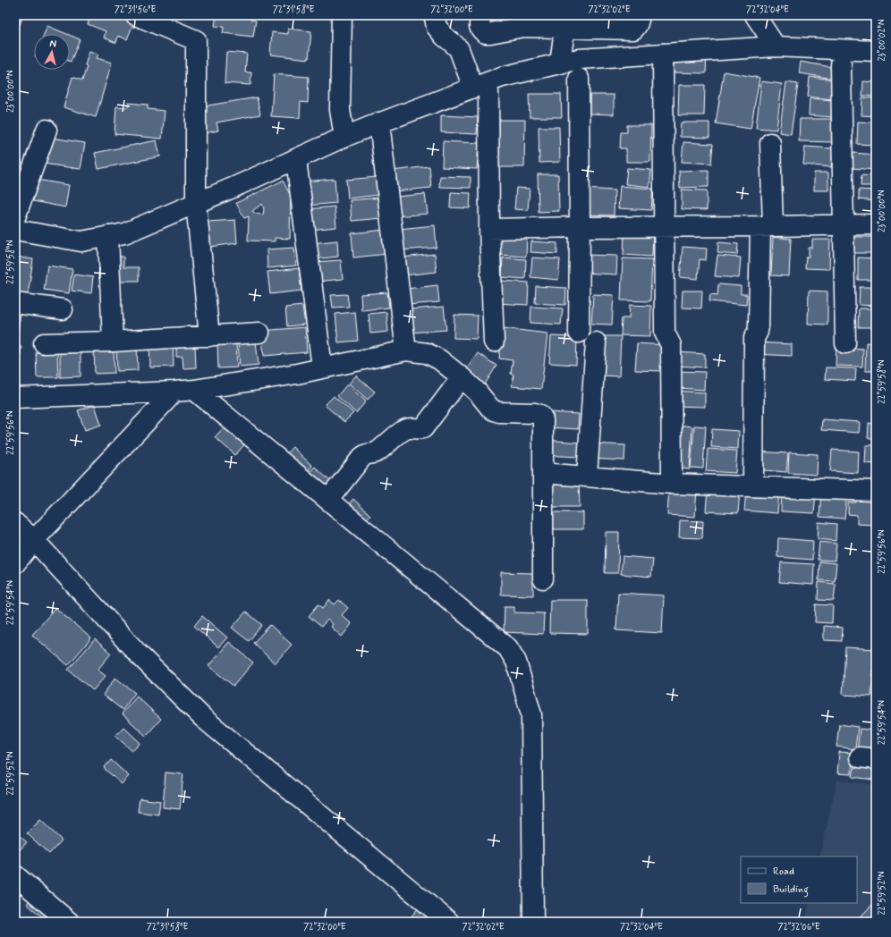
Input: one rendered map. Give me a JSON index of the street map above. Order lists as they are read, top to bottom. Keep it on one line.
{"legend":["Road","Building"],"north":"top","coordinates":["72°31'56\"E","72°31'58\"E","72°32'00\"E","72°32'02\"E","72°32'04\"E","23°00'02\"N","23°00'00\"N","22°59'58\"N","22°59'56\"N","22°59'54\"N","22°59'52\"N","72°32'06\"E"]}
